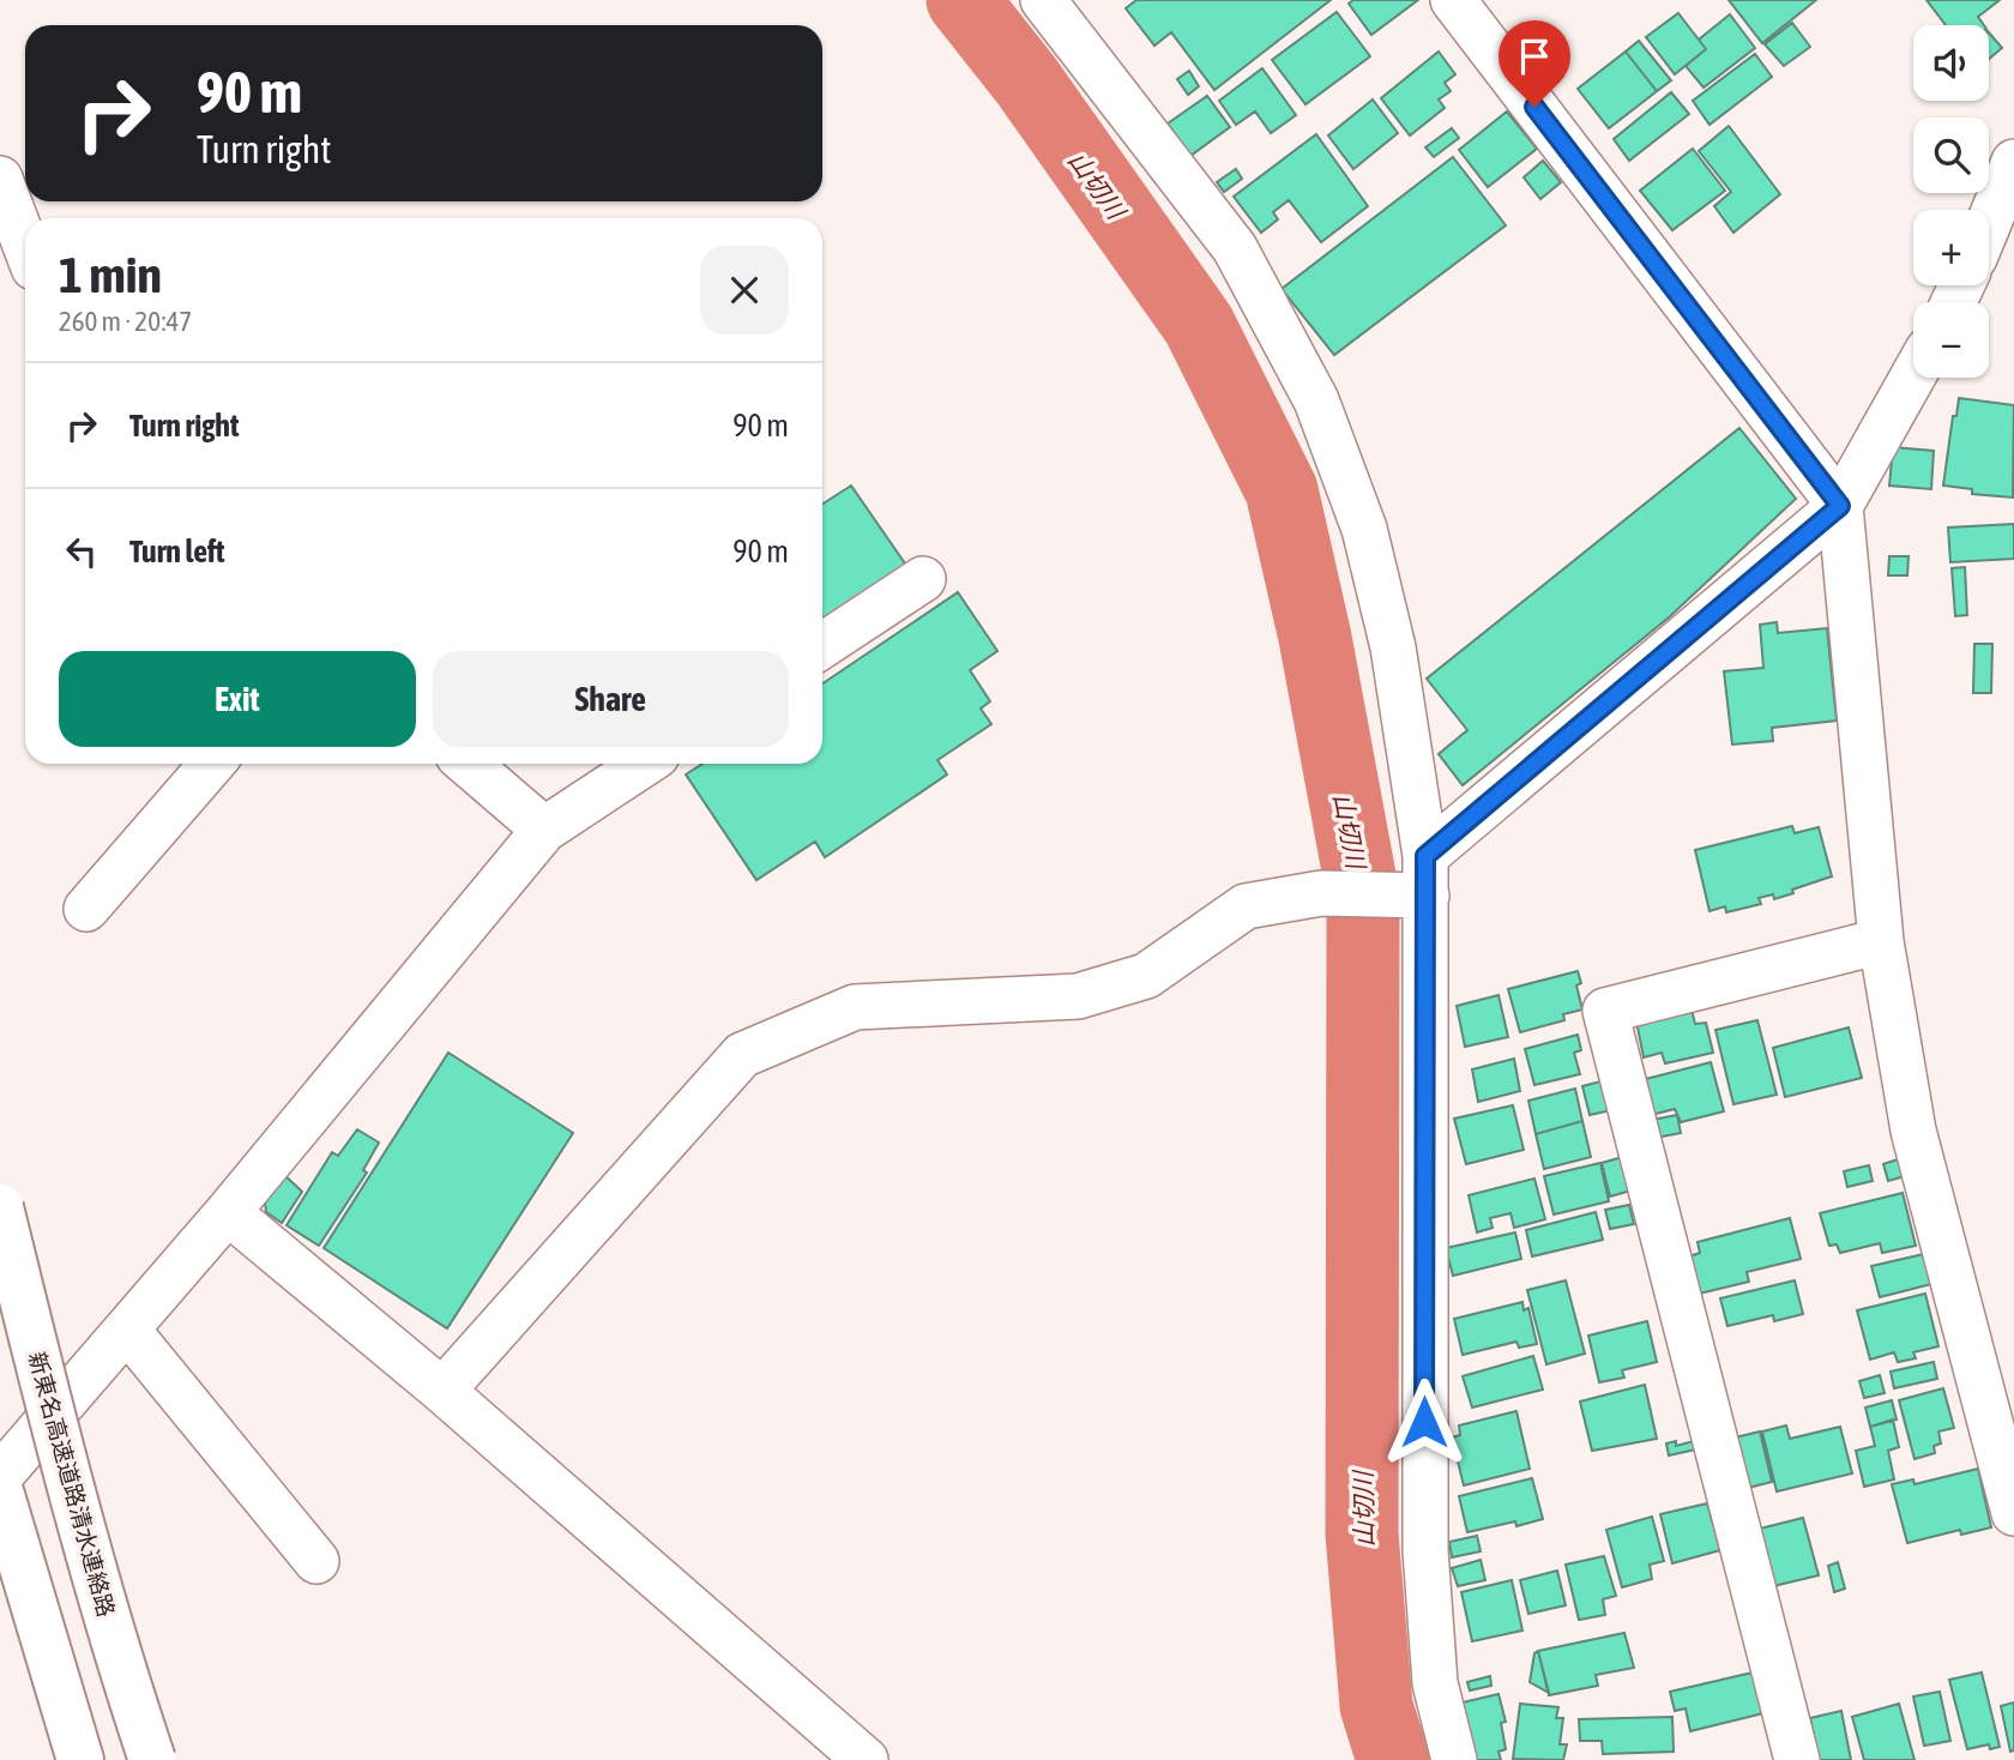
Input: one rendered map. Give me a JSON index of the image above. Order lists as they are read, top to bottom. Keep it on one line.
{"streets":{"highway":["新東名高速道路清水連絡路"]},"water":["山切川"],"page":{"map_buttons":["+","−"],"turn":["90 m","Turn right"],"heading":["1 min","260 m · 20:47"],"list":[{"name":"Turn right","value":"90 m"},{"name":"Turn left","value":"90 m"}],"buttons":["Exit","Share"]}}
